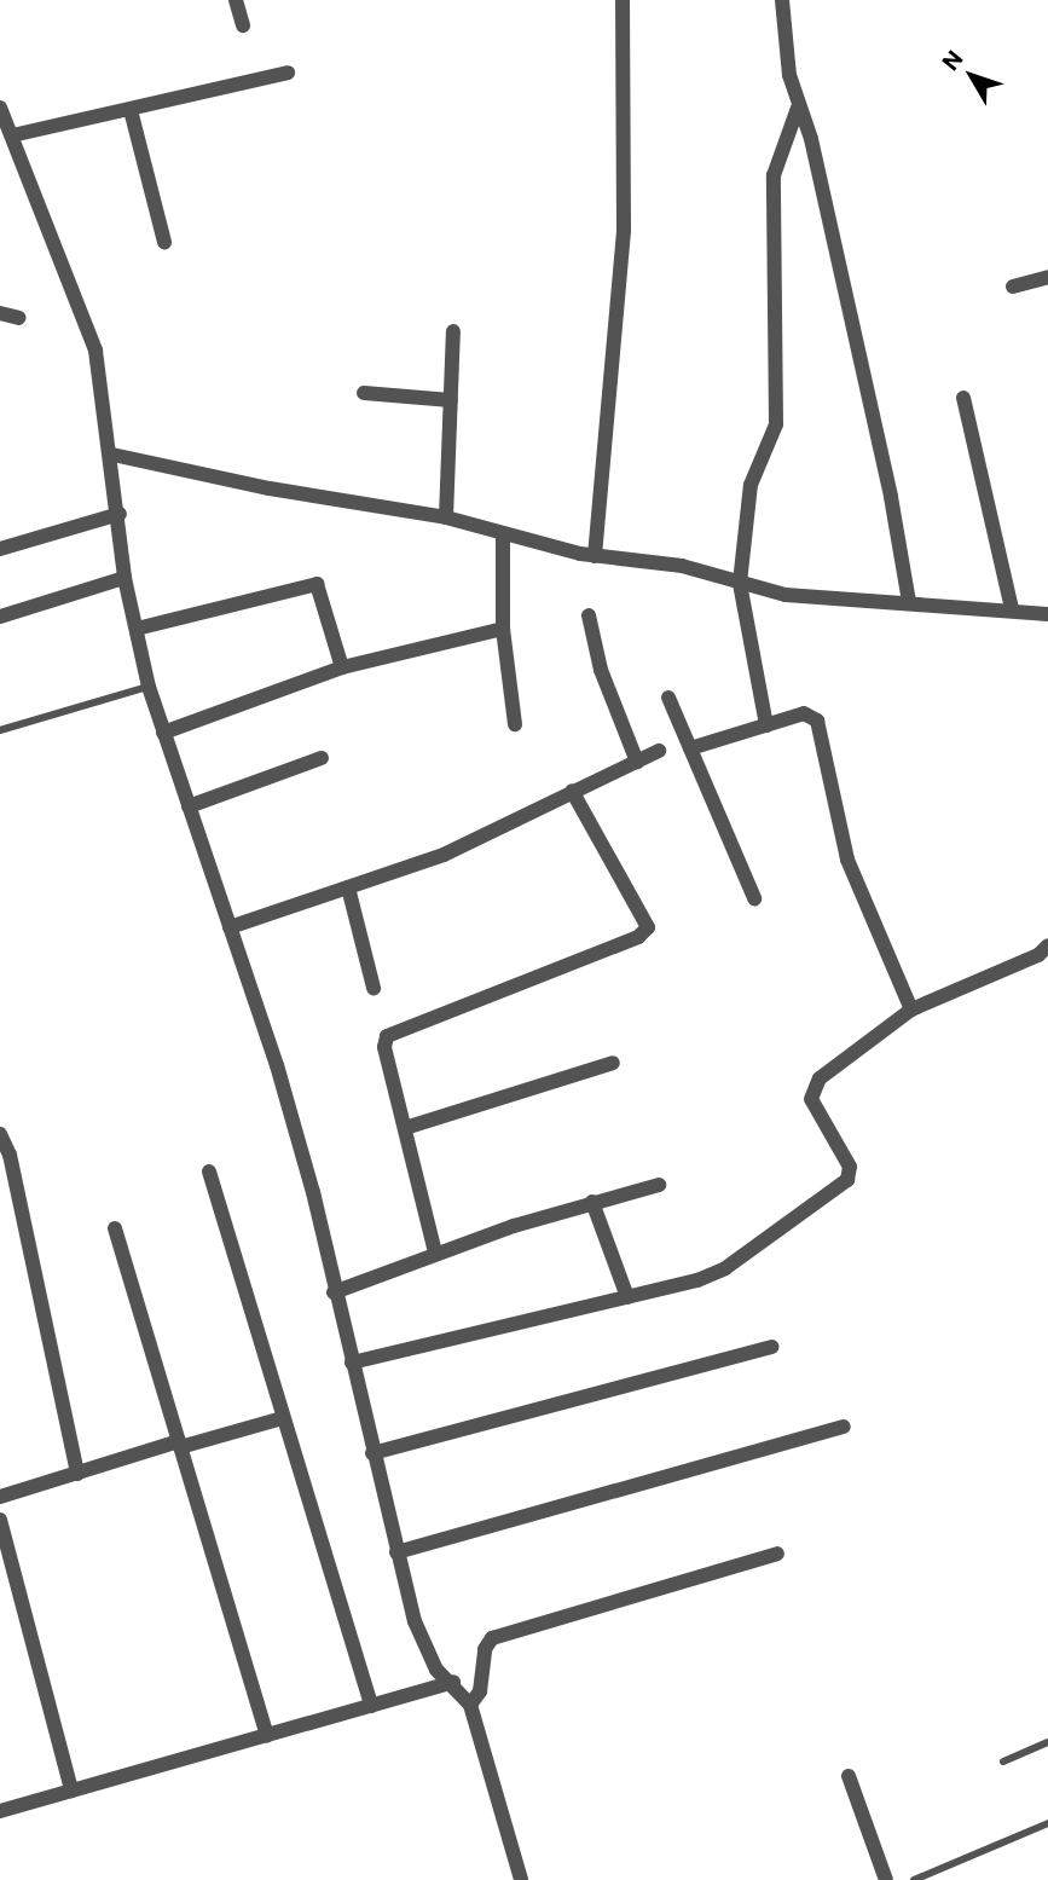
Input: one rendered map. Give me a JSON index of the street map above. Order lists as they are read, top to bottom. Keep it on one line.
{"north":"top left"}
